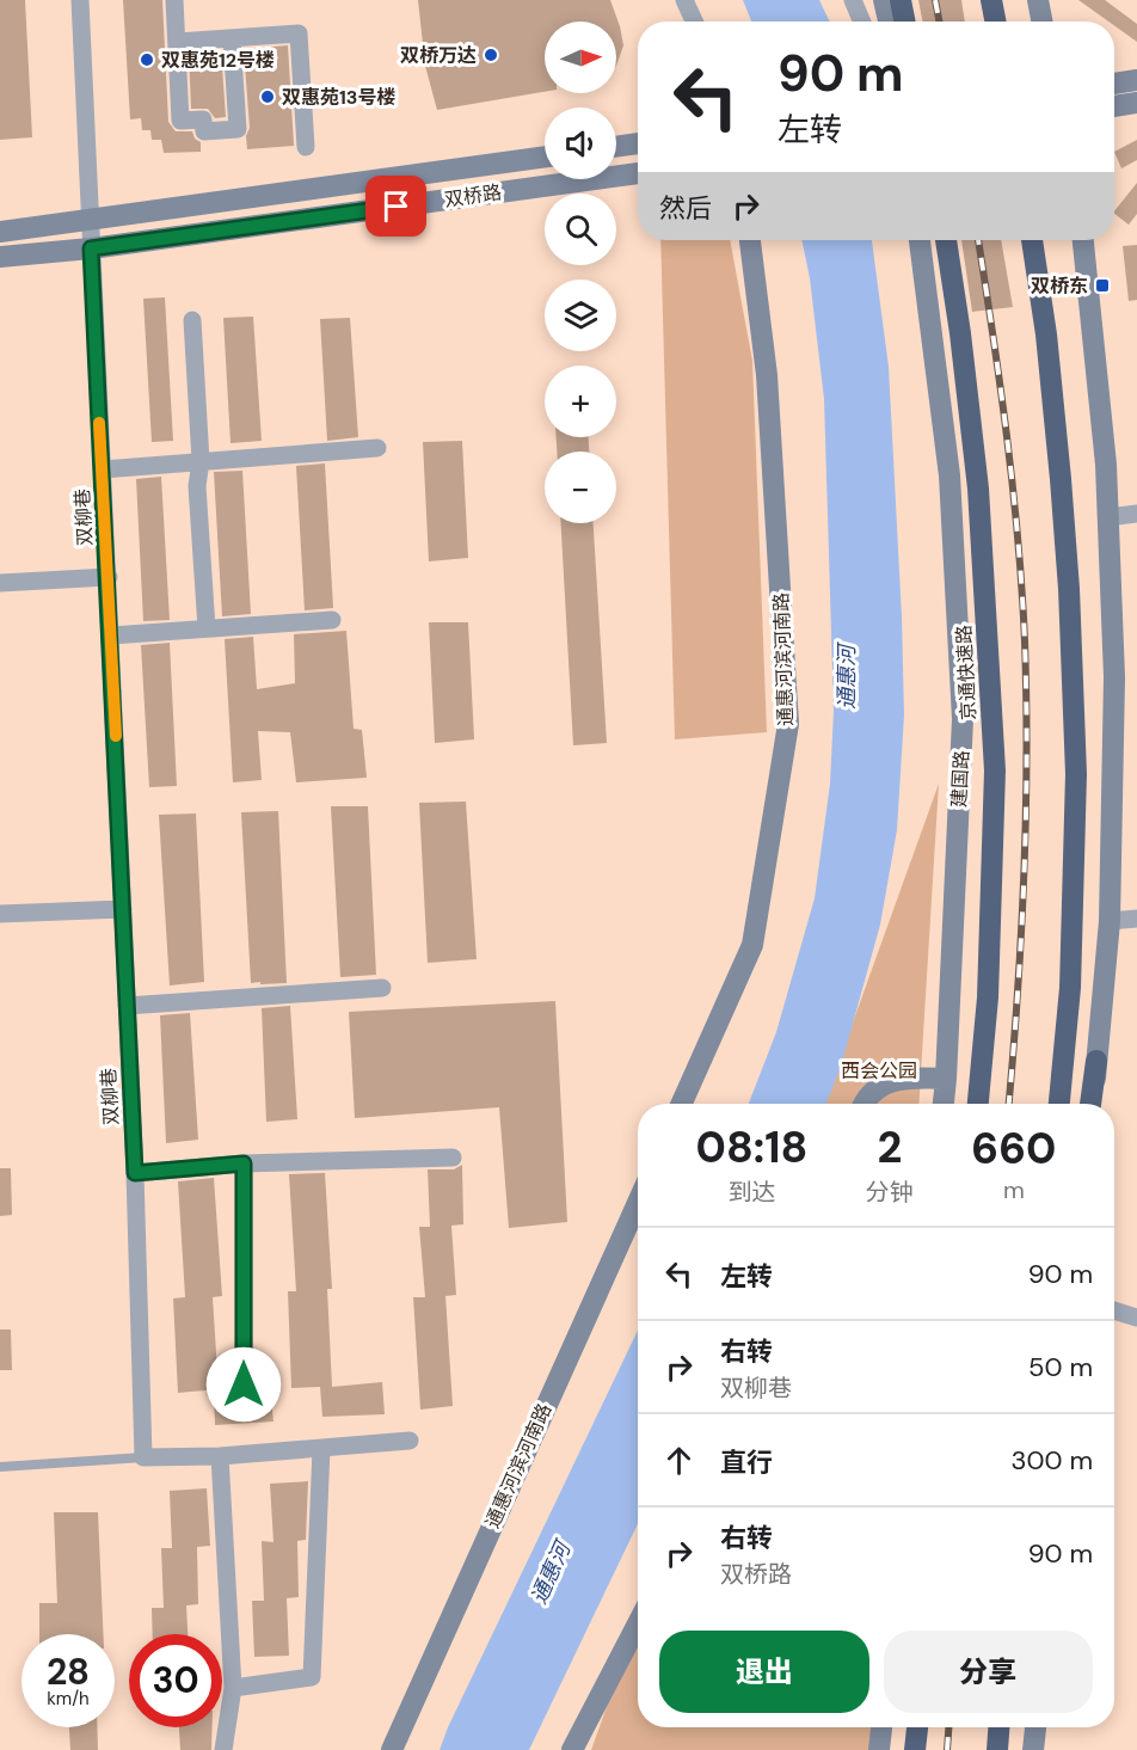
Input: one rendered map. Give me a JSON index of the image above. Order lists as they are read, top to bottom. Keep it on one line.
{"streets":{"highway":["京通快速路"],"main road":["双桥路","通惠河滨河南路","建国路"],"street":["双柳巷"]},"crossings":[["双桥路","双柳巷"]],"water":["通惠河"],"parks":["西会公园"],"places":{"other":["双桥万达","双惠苑12号楼","双惠苑13号楼"],"transit":["双桥东"]},"north":"right","page":{"map_buttons":["+","−"],"turn":["90 m","左转"],"then":"然后","eta":["08:18","到达","2","分钟","660","m"],"list":[{"name":"左转","value":"90 m"},{"name":"右转","note":"双柳巷","value":"50 m"},{"name":"直行","value":"300 m"},{"name":"右转","note":"双桥路","value":"90 m"}],"buttons":["退出","分享"],"speed":"28 km/h","limit":"30"}}
